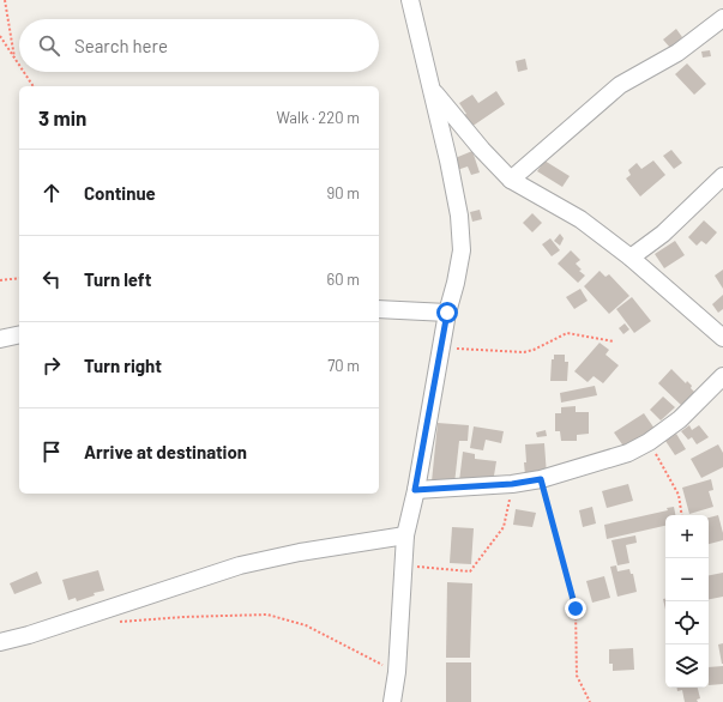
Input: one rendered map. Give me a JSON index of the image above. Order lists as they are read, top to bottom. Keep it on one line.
{"page":{"search":"Search here","heading":["3 min","Walk · 220 m"],"list":[["Continue","90 m"],["Turn left","60 m"],["Turn right","70 m"],"Arrive at destination"],"map_buttons":["+","−"]}}
